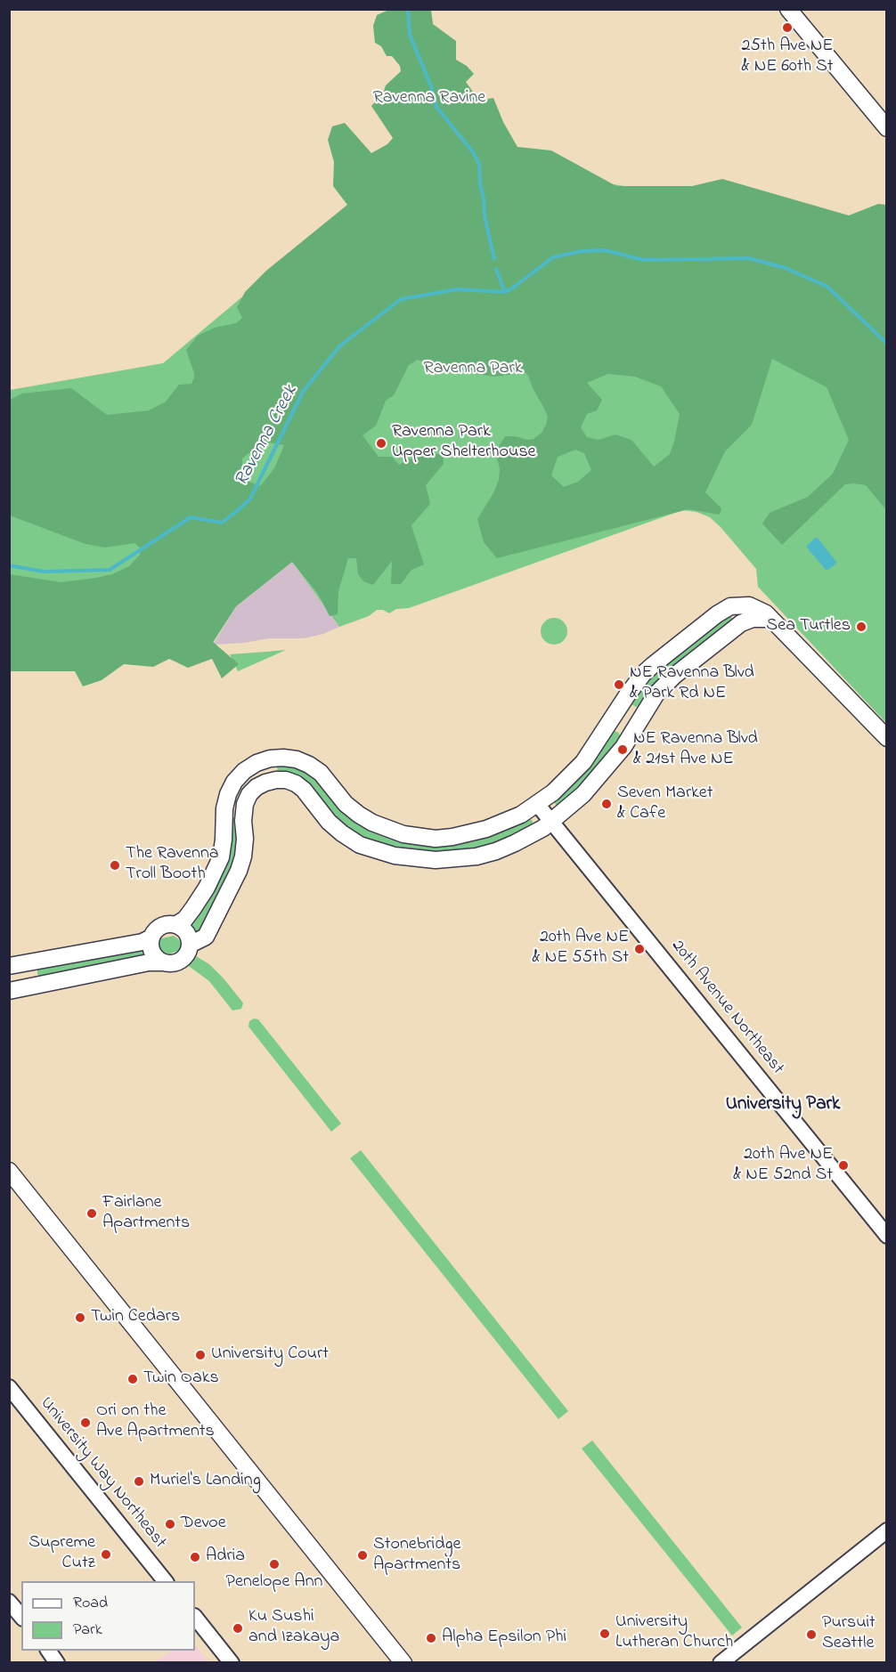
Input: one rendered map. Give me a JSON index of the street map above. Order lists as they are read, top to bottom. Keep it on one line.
{"streets":{"street":["20th Avenue Northeast","University Way Northeast"]},"districts":["University Park"],"water":["Ravenna Creek"],"parks":["Ravenna Ravine","Ravenna Park"],"places":["25th Ave NE & NE 60th St","Ravenna Park Upper Shelterhouse","Sea Turtles","NE Ravenna Blvd & Park Rd NE","NE Ravenna Blvd & 21st Ave NE","Seven Market & Cafe","The Ravenna Troll Booth","20th Ave NE & NE 55th St","20th Ave NE & NE 52nd St","Fairlane Apartments","Twin Cedars","University Court","Twin Oaks","Ori on the Ave Apartments","Muriel's Landing","Devoe","Supreme Cutz","Stonebridge Apartments","Adria","Penelope Ann","Ku Sushi and Izakaya","University Lutheran Church","Pursuit Seattle","Alpha Epsilon Phi"],"legend":["Road","Park"]}
